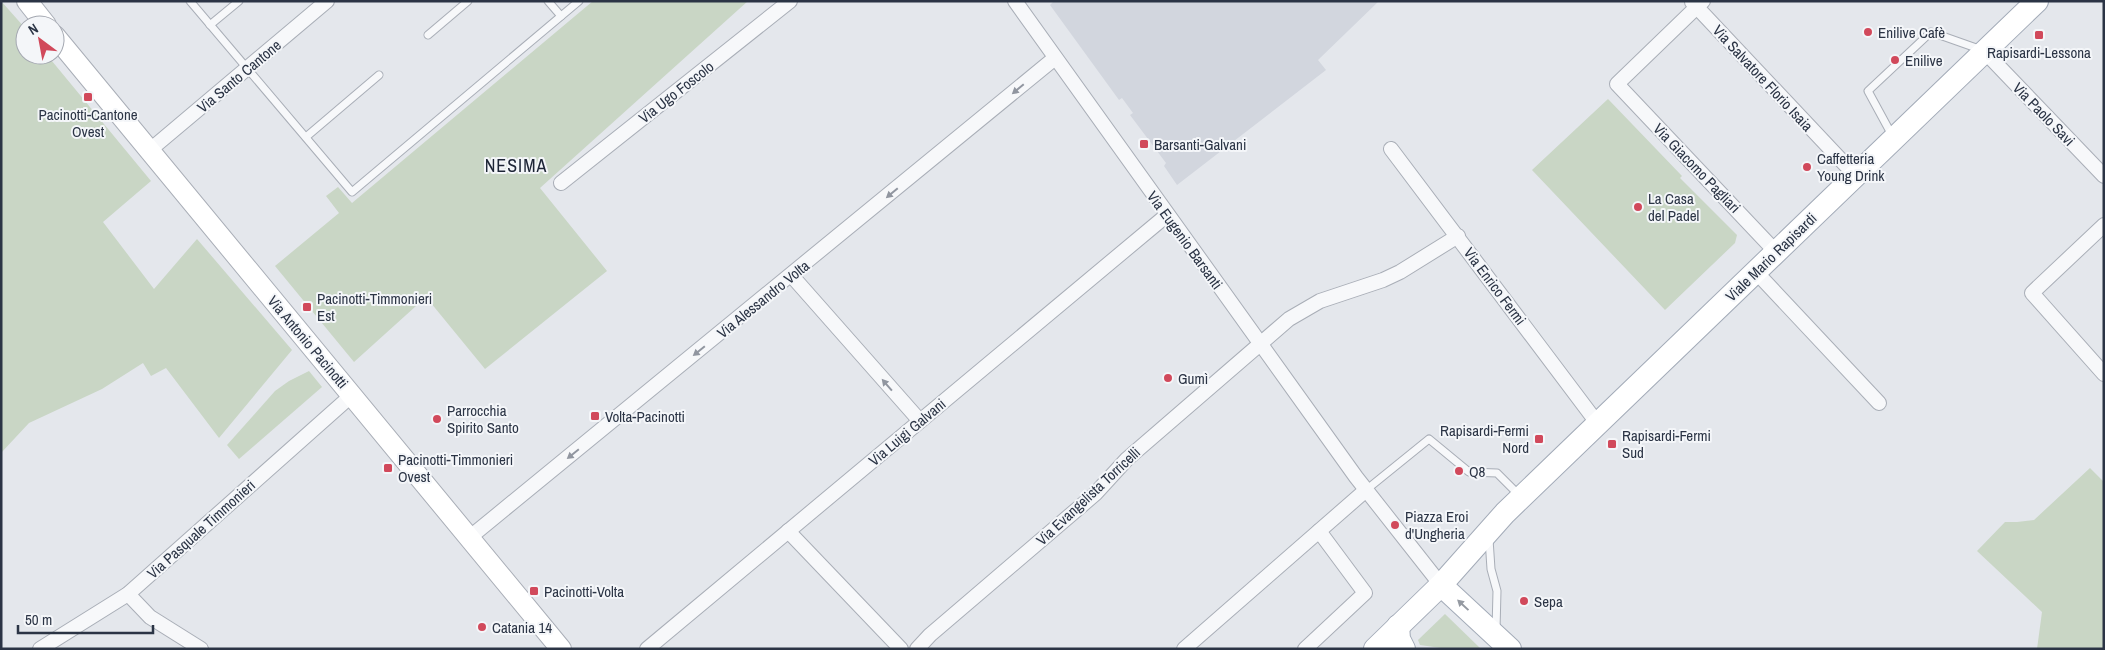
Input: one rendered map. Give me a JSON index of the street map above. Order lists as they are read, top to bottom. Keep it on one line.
{"streets":{"main road":["Viale Mario Rapisardi","Via Antonio Pacinotti"],"street":["Via Santo Cantone","Via Salvatore Florio Isaia","Via Ugo Foscolo","Via Paolo Savi","Via Giacomo Pagliari","Via Eugenio Barsanti","Via Enrico Fermi","Via Alessandro Volta","Via Luigi Galvani","Via Evangelista Torricelli","Via Pasquale Timmonieri"]},"crossings":[["Via Santo Cantone","Via Antonio Pacinotti"],["Via Salvatore Florio Isaia","Via Giacomo Pagliari"],["Via Salvatore Florio Isaia","Viale Mario Rapisardi"],["Via Paolo Savi","Viale Mario Rapisardi"],["Via Giacomo Pagliari","Viale Mario Rapisardi"],["Via Eugenio Barsanti","Viale Mario Rapisardi"],["Via Eugenio Barsanti","Via Alessandro Volta"],["Via Eugenio Barsanti","Via Luigi Galvani"],["Via Eugenio Barsanti","Via Evangelista Torricelli"],["Viale Mario Rapisardi","Via Enrico Fermi"],["Via Enrico Fermi","Via Evangelista Torricelli"],["Via Alessandro Volta","Via Antonio Pacinotti"],["Via Antonio Pacinotti","Via Pasquale Timmonieri"]],"one_way":["Via Alessandro Volta"],"districts":["NESIMA"],"places":{"other":["Enilive Cafè","Enilive","Caffetteria Young Drink","La Casa del Padel","Gumì","Parrocchia Spirito Santo","Q8","Piazza Eroi d'Ungheria","Sepa","Catania 14"],"transit":["Rapisardi-Lessona","Pacinotti-Cantone Ovest","Barsanti-Galvani","Pacinotti-Timmonieri Est","Volta-Pacinotti","Rapisardi-Fermi Nord","Rapisardi-Fermi Sud","Pacinotti-Timmonieri Ovest","Pacinotti-Volta"]},"scale_bar":"50 m","north":"top left"}
